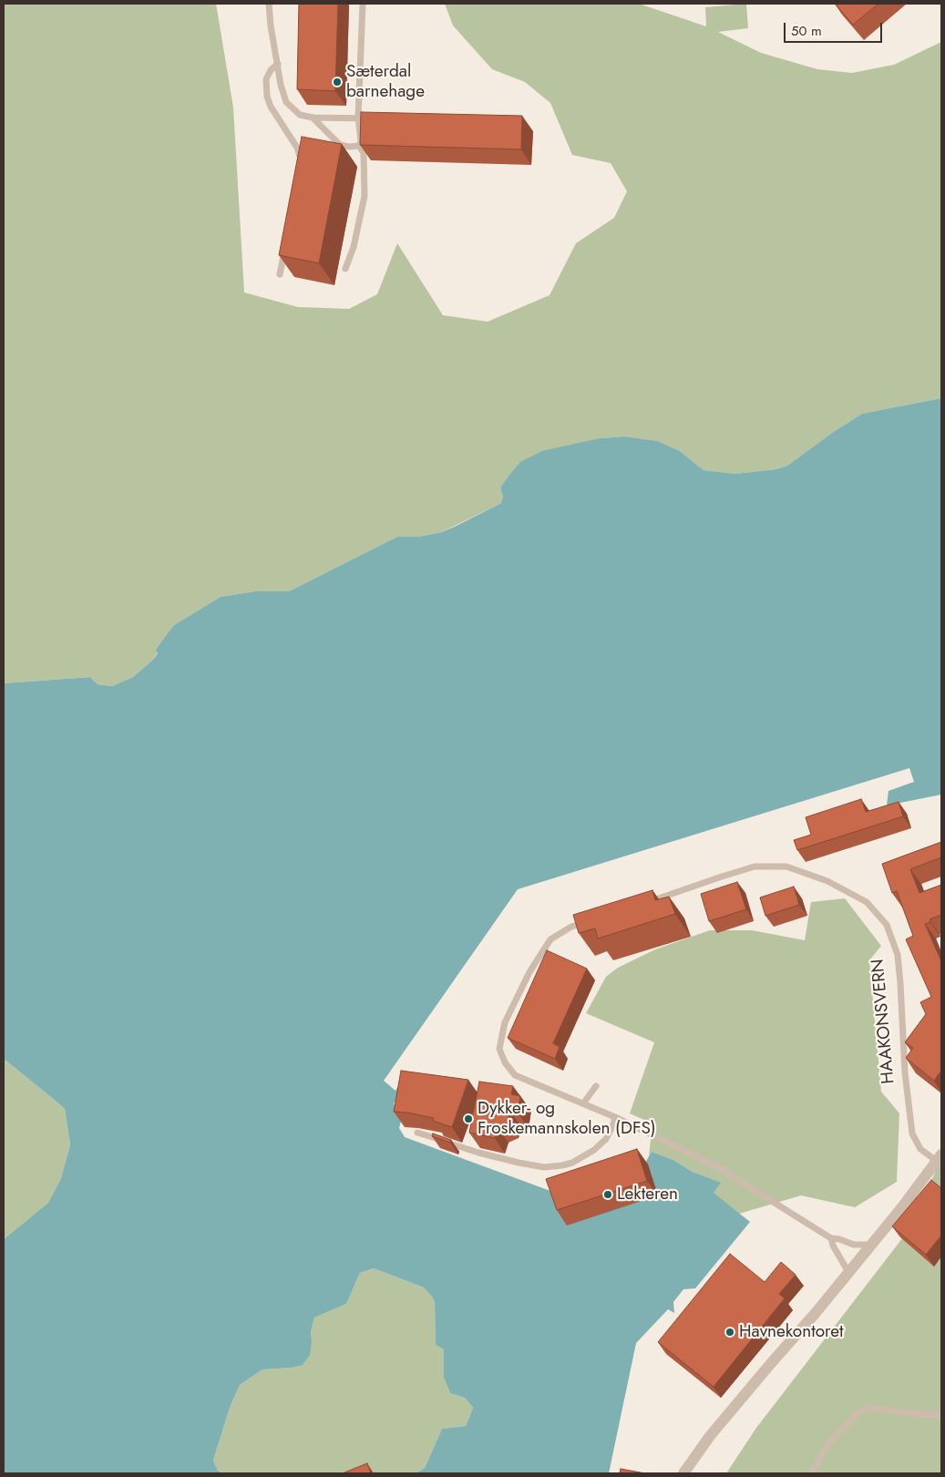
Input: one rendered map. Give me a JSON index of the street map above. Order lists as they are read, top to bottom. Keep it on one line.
{"streets":{"street":["HAAKONSVERN"]},"places":["Sæterdal barnehage","Dykker- og Froskemannskolen (DFS)","Lekteren","Havnekontoret"],"scale_bar":"50 m"}
